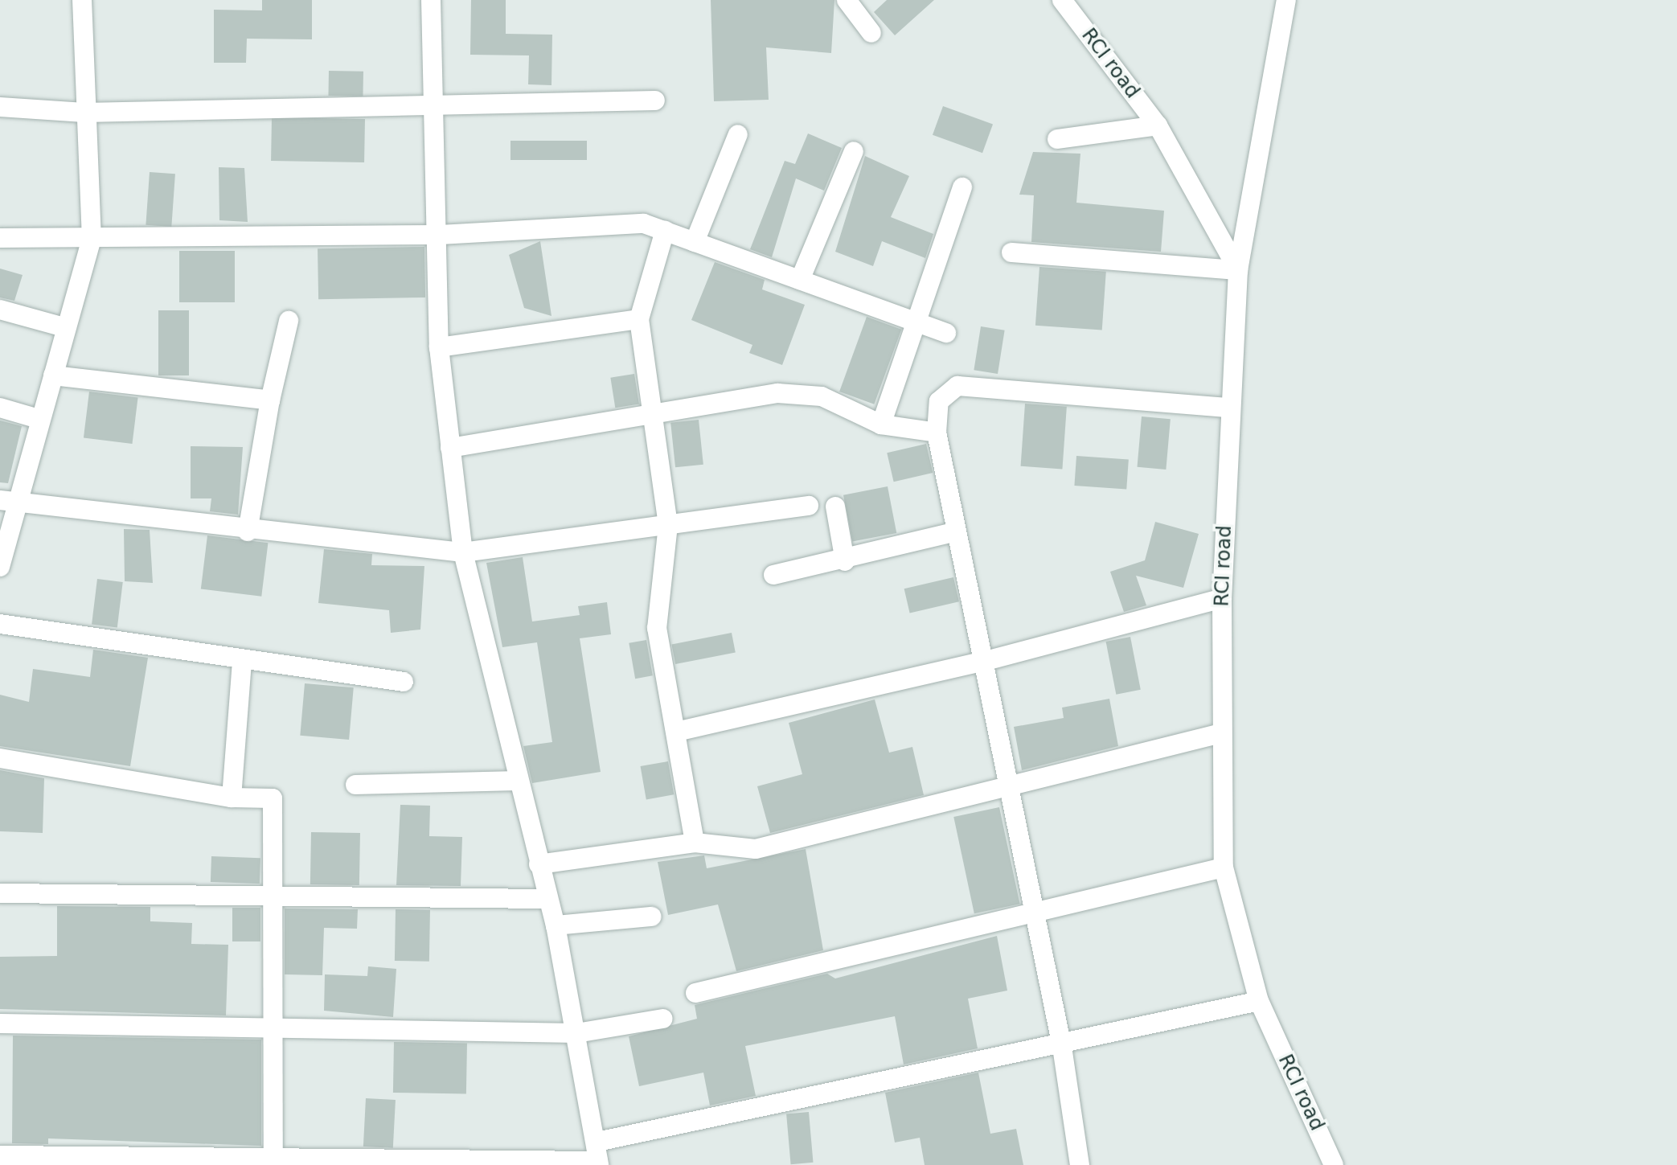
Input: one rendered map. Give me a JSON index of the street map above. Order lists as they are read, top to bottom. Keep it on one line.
{"streets":{"street":["RCI road"]}}
